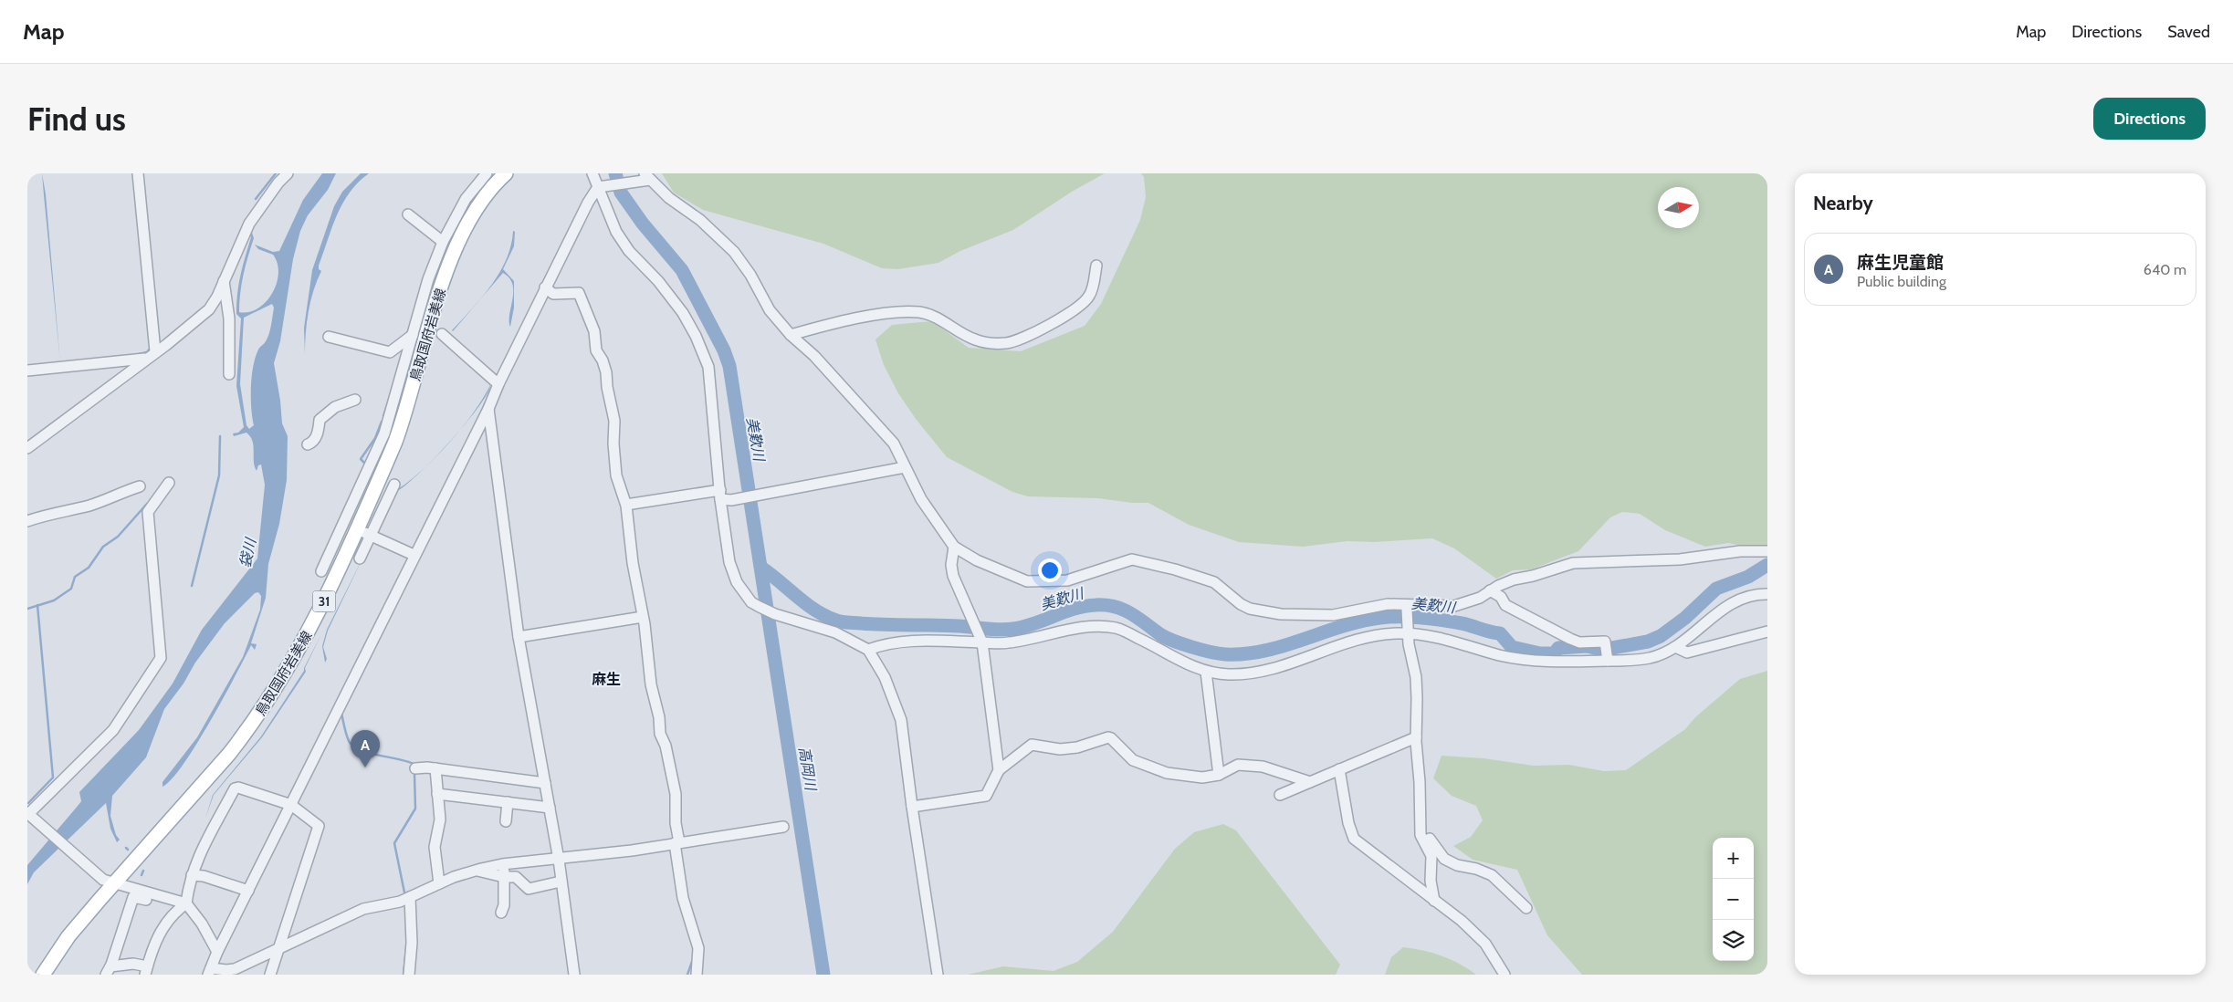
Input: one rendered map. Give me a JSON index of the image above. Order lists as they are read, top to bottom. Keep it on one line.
{"streets":{"main road":["鳥取国府岩美線","31"]},"districts":["麻生"],"water":["美歎川","袋川","高岡川"],"north":"right","page":{"header":"Map","nav":["Map","Directions","Saved"],"buttons":"Directions","title":"Find us","heading":"Nearby","list":[{"mark":"A","name":"麻生児童館","note":"Public building","value":"640 m"}],"pins":"A","map_buttons":["+","−"]}}
